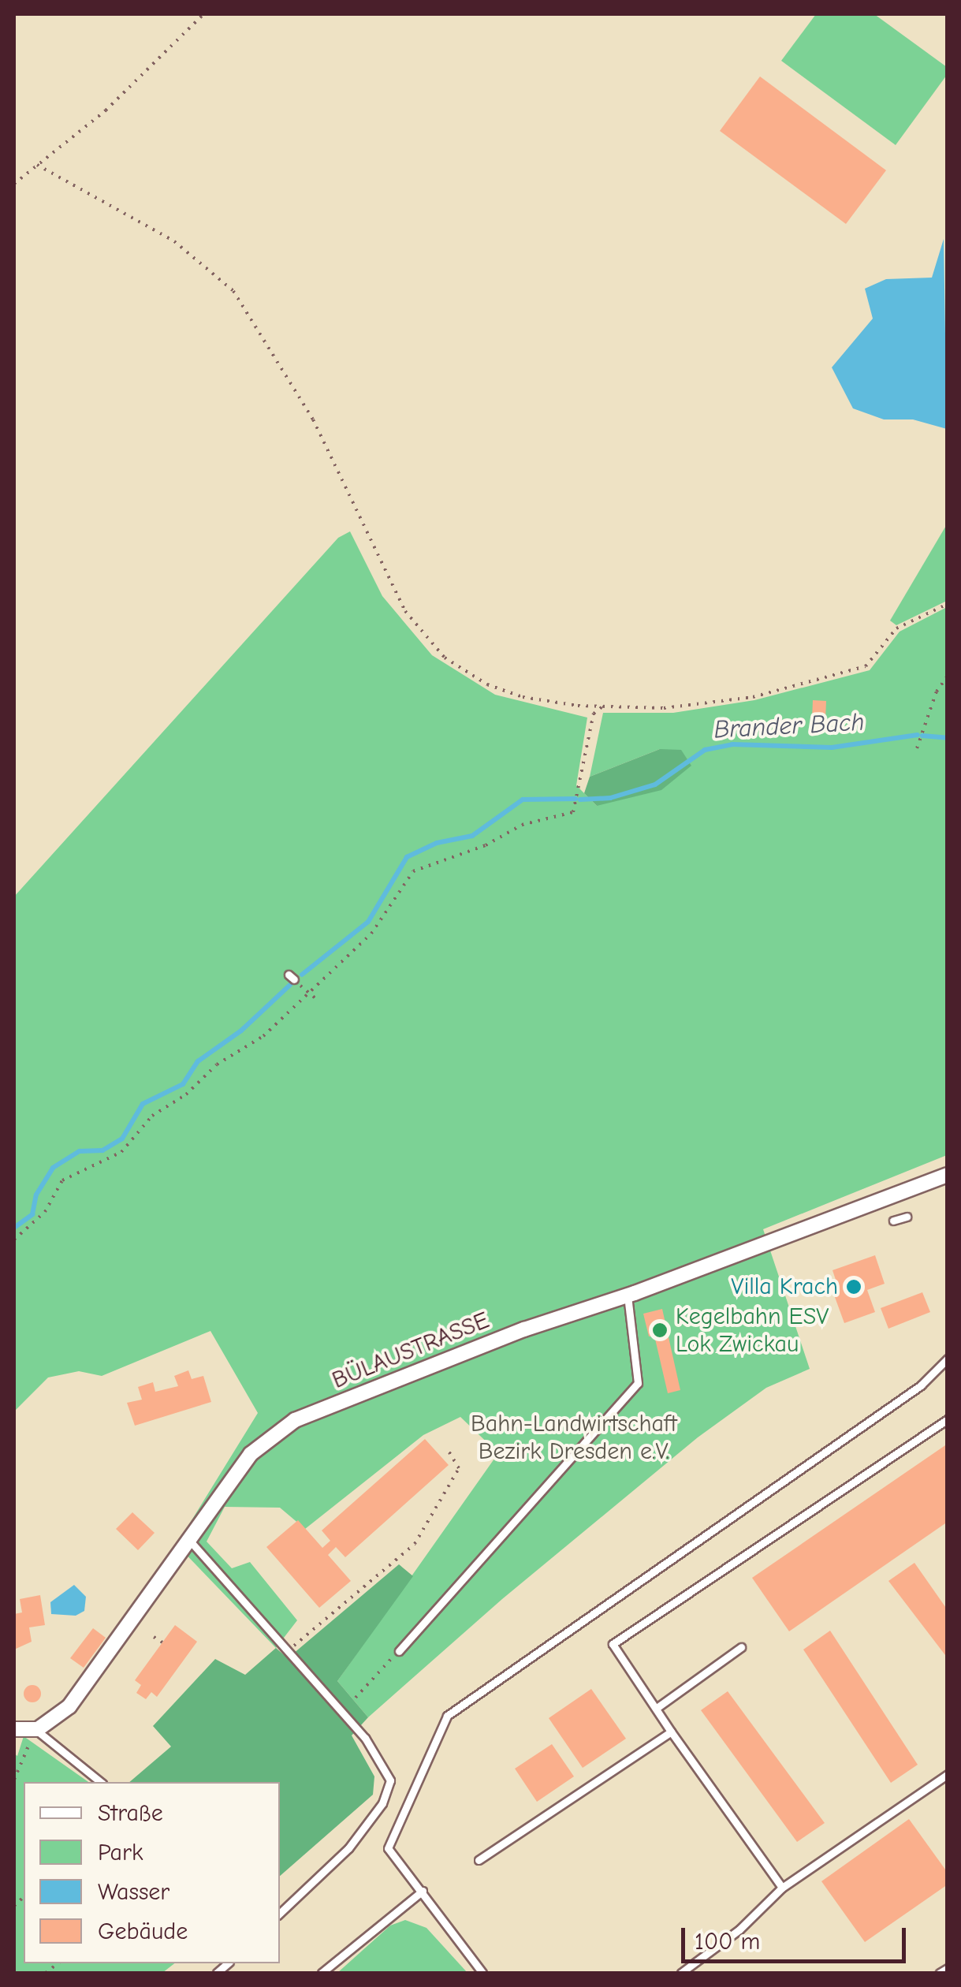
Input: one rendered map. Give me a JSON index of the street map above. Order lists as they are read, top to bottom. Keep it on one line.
{"streets":{"street":["BÜLAUSTRASSE"]},"water":["Brander Bach"],"parks":["Bahn-Landwirtschaft Bezirk Dresden e.V."],"places":["Villa Krach","Kegelbahn ESV Lok Zwickau"],"legend":["Straße","Park","Wasser","Gebäude"],"scale_bar":"100 m"}
